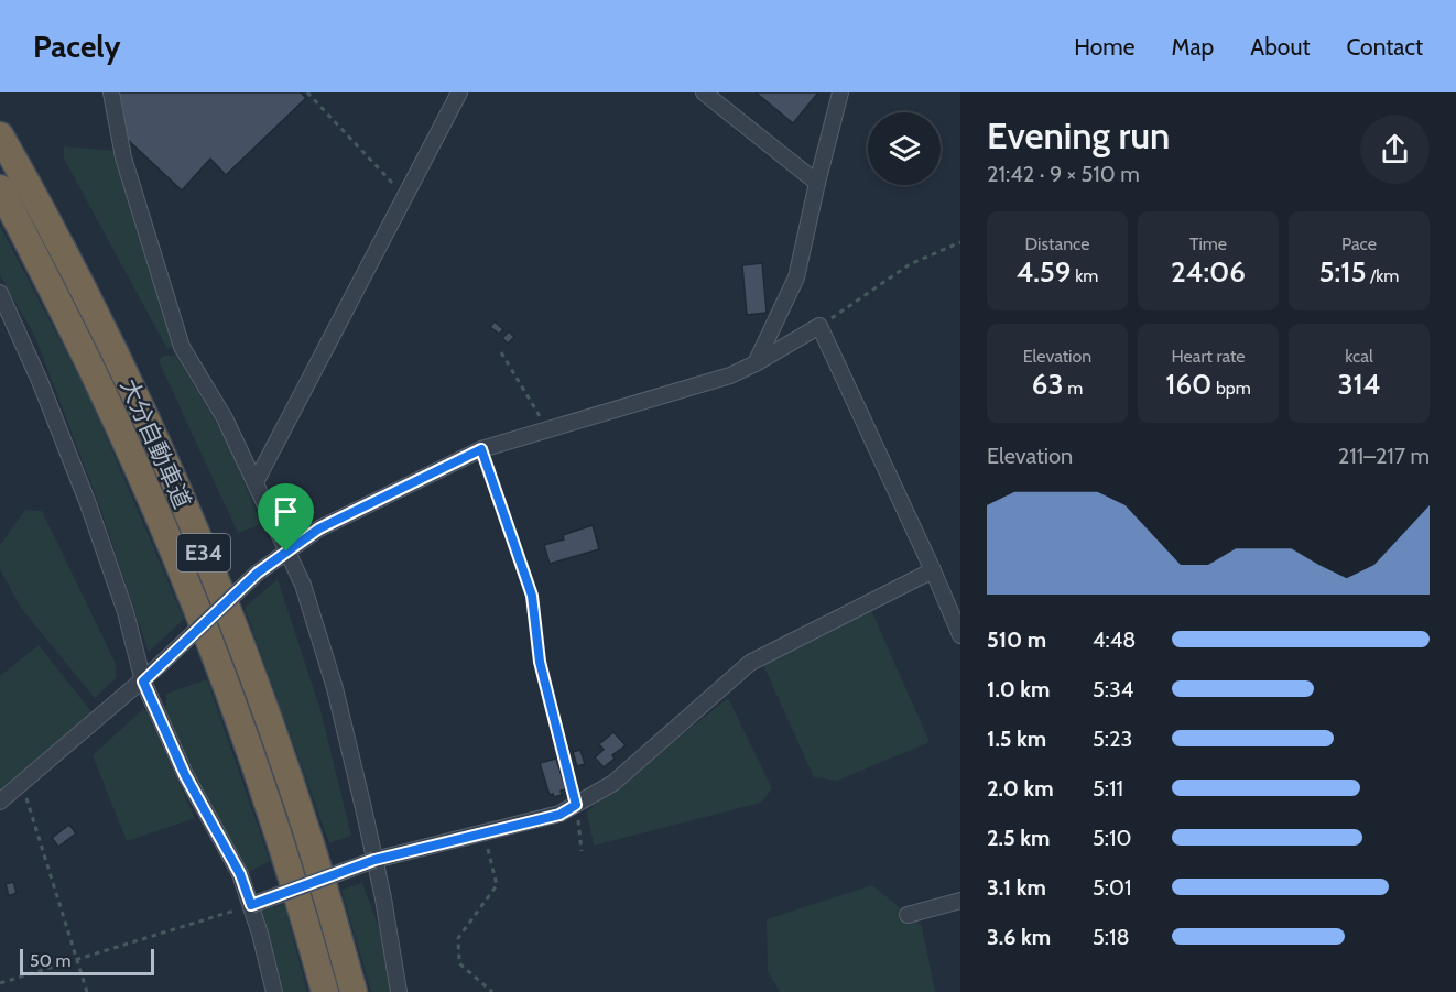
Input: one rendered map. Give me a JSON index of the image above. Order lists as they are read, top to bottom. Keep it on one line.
{"streets":{"highway":["大分自動車道","E34"]},"scale_bar":"50 m","page":{"header":"Pacely","nav":["Home","Map","About","Contact"],"heading":["Evening run","21:42 · 9 × 510 m"],"stats":[["Distance","4.59 km"],["Time","24:06"],["Pace","5:15 /km"],["Elevation","63 m"],["Heart rate","160 bpm"],["kcal","314"]],"chart":["Elevation","211–217 m"],"list":[{"name":"510 m","note":"4:48"},{"name":"1.0 km","note":"5:34"},{"name":"1.5 km","note":"5:23"},{"name":"2.0 km","note":"5:11"},{"name":"2.5 km","note":"5:10"},{"name":"3.1 km","note":"5:01"},{"name":"3.6 km","note":"5:18"}],"scale":"50 m"}}
